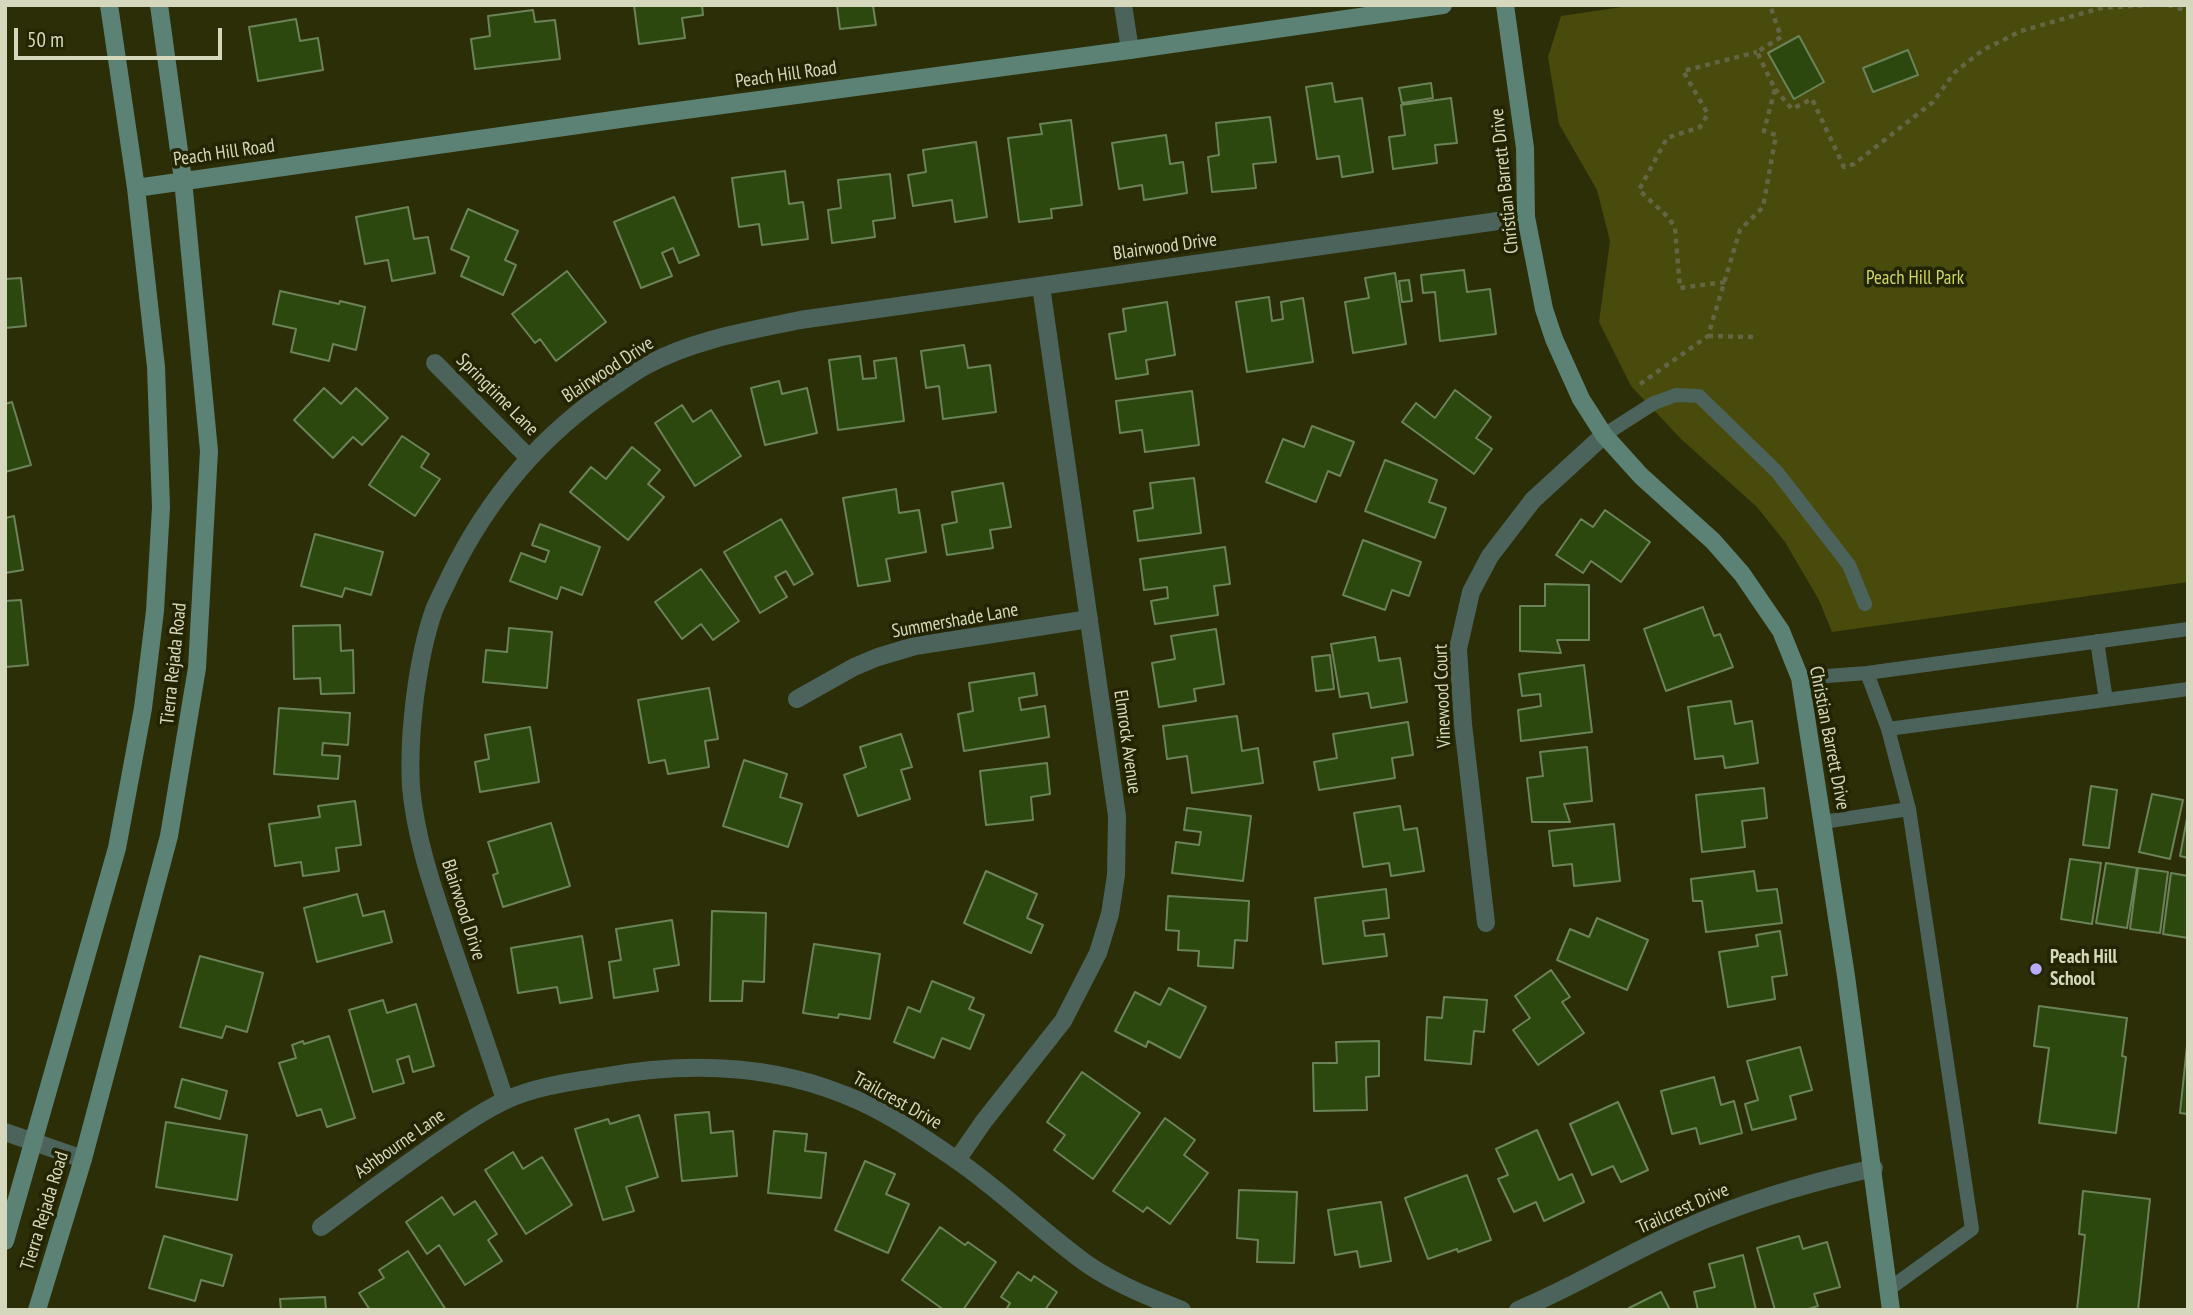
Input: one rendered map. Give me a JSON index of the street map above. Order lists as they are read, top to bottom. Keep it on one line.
{"streets":{"street":["Peach Hill Road","Christian Barrett Drive","Blairwood Drive","Springtime Lane","Summershade Lane","Tierra Rejada Road","Vinewood Court","Elmrock Avenue","Trailcrest Drive","Ashbourne Lane"]},"crossings":[["Peach Hill Road","Tierra Rejada Road"],["Christian Barrett Drive","Blairwood Drive"],["Christian Barrett Drive","Vinewood Court"],["Christian Barrett Drive","Trailcrest Drive"],["Blairwood Drive","Springtime Lane"],["Blairwood Drive","Elmrock Avenue"],["Blairwood Drive","Trailcrest Drive"],["Blairwood Drive","Ashbourne Lane"],["Summershade Lane","Elmrock Avenue"],["Elmrock Avenue","Trailcrest Drive"],["Trailcrest Drive","Ashbourne Lane"]],"parks":["Peach Hill Park"],"places":["Peach Hill School"],"scale_bar":"50 m"}
